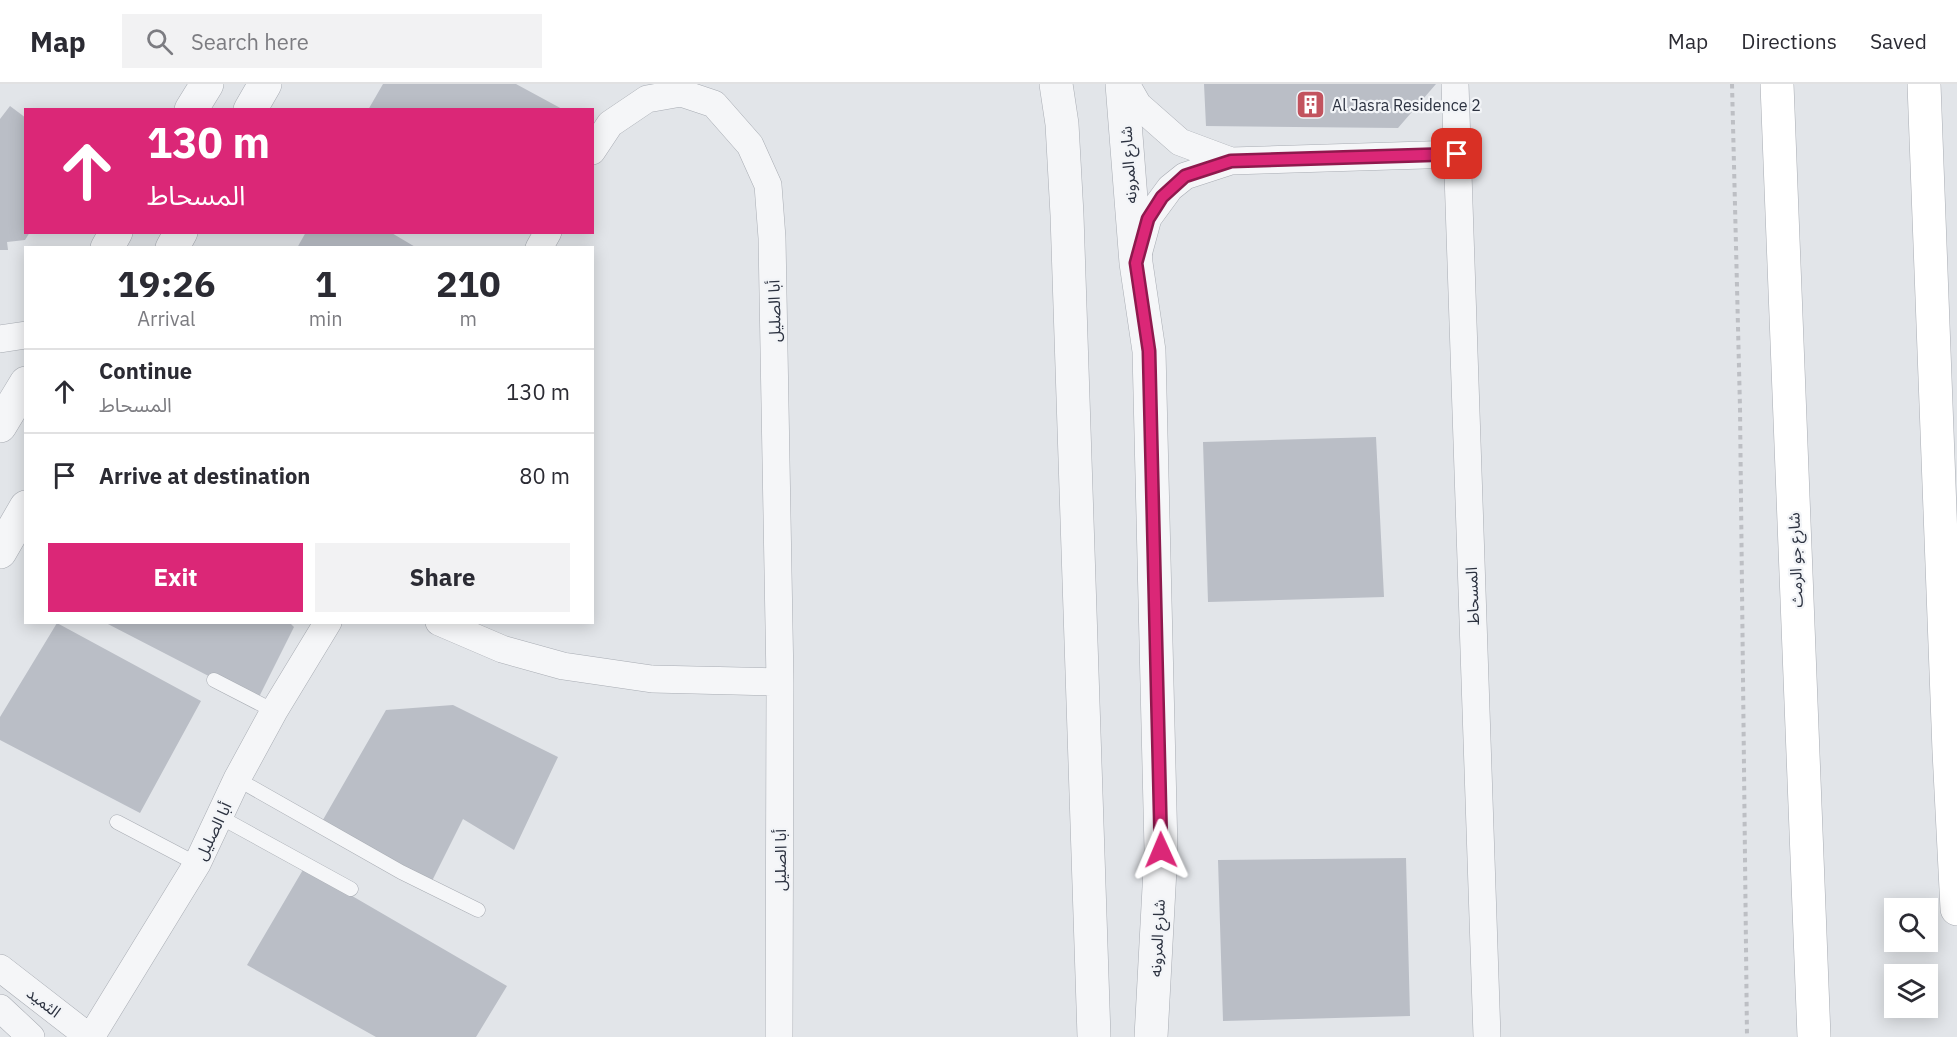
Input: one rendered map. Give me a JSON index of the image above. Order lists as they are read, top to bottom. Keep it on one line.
{"streets":{"main road":["شارع جو الرمث"],"street":["شارع المرونه","أبا الصليل","المسحاط","الثميد"]},"crossings":[["أبا الصليل","الثميد"]],"places":{"building":["Al Jasra Residence 2"]},"page":{"header":"Map","search":"Search here","nav":["Map","Directions","Saved"],"turn":["130 m","المسحاط"],"eta":["19:26","Arrival","1","min","210","m"],"list":[{"name":"Continue","note":"المسحاط","value":"130 m"},{"name":"Arrive at destination","value":"80 m"}],"buttons":["Exit","Share"]}}
